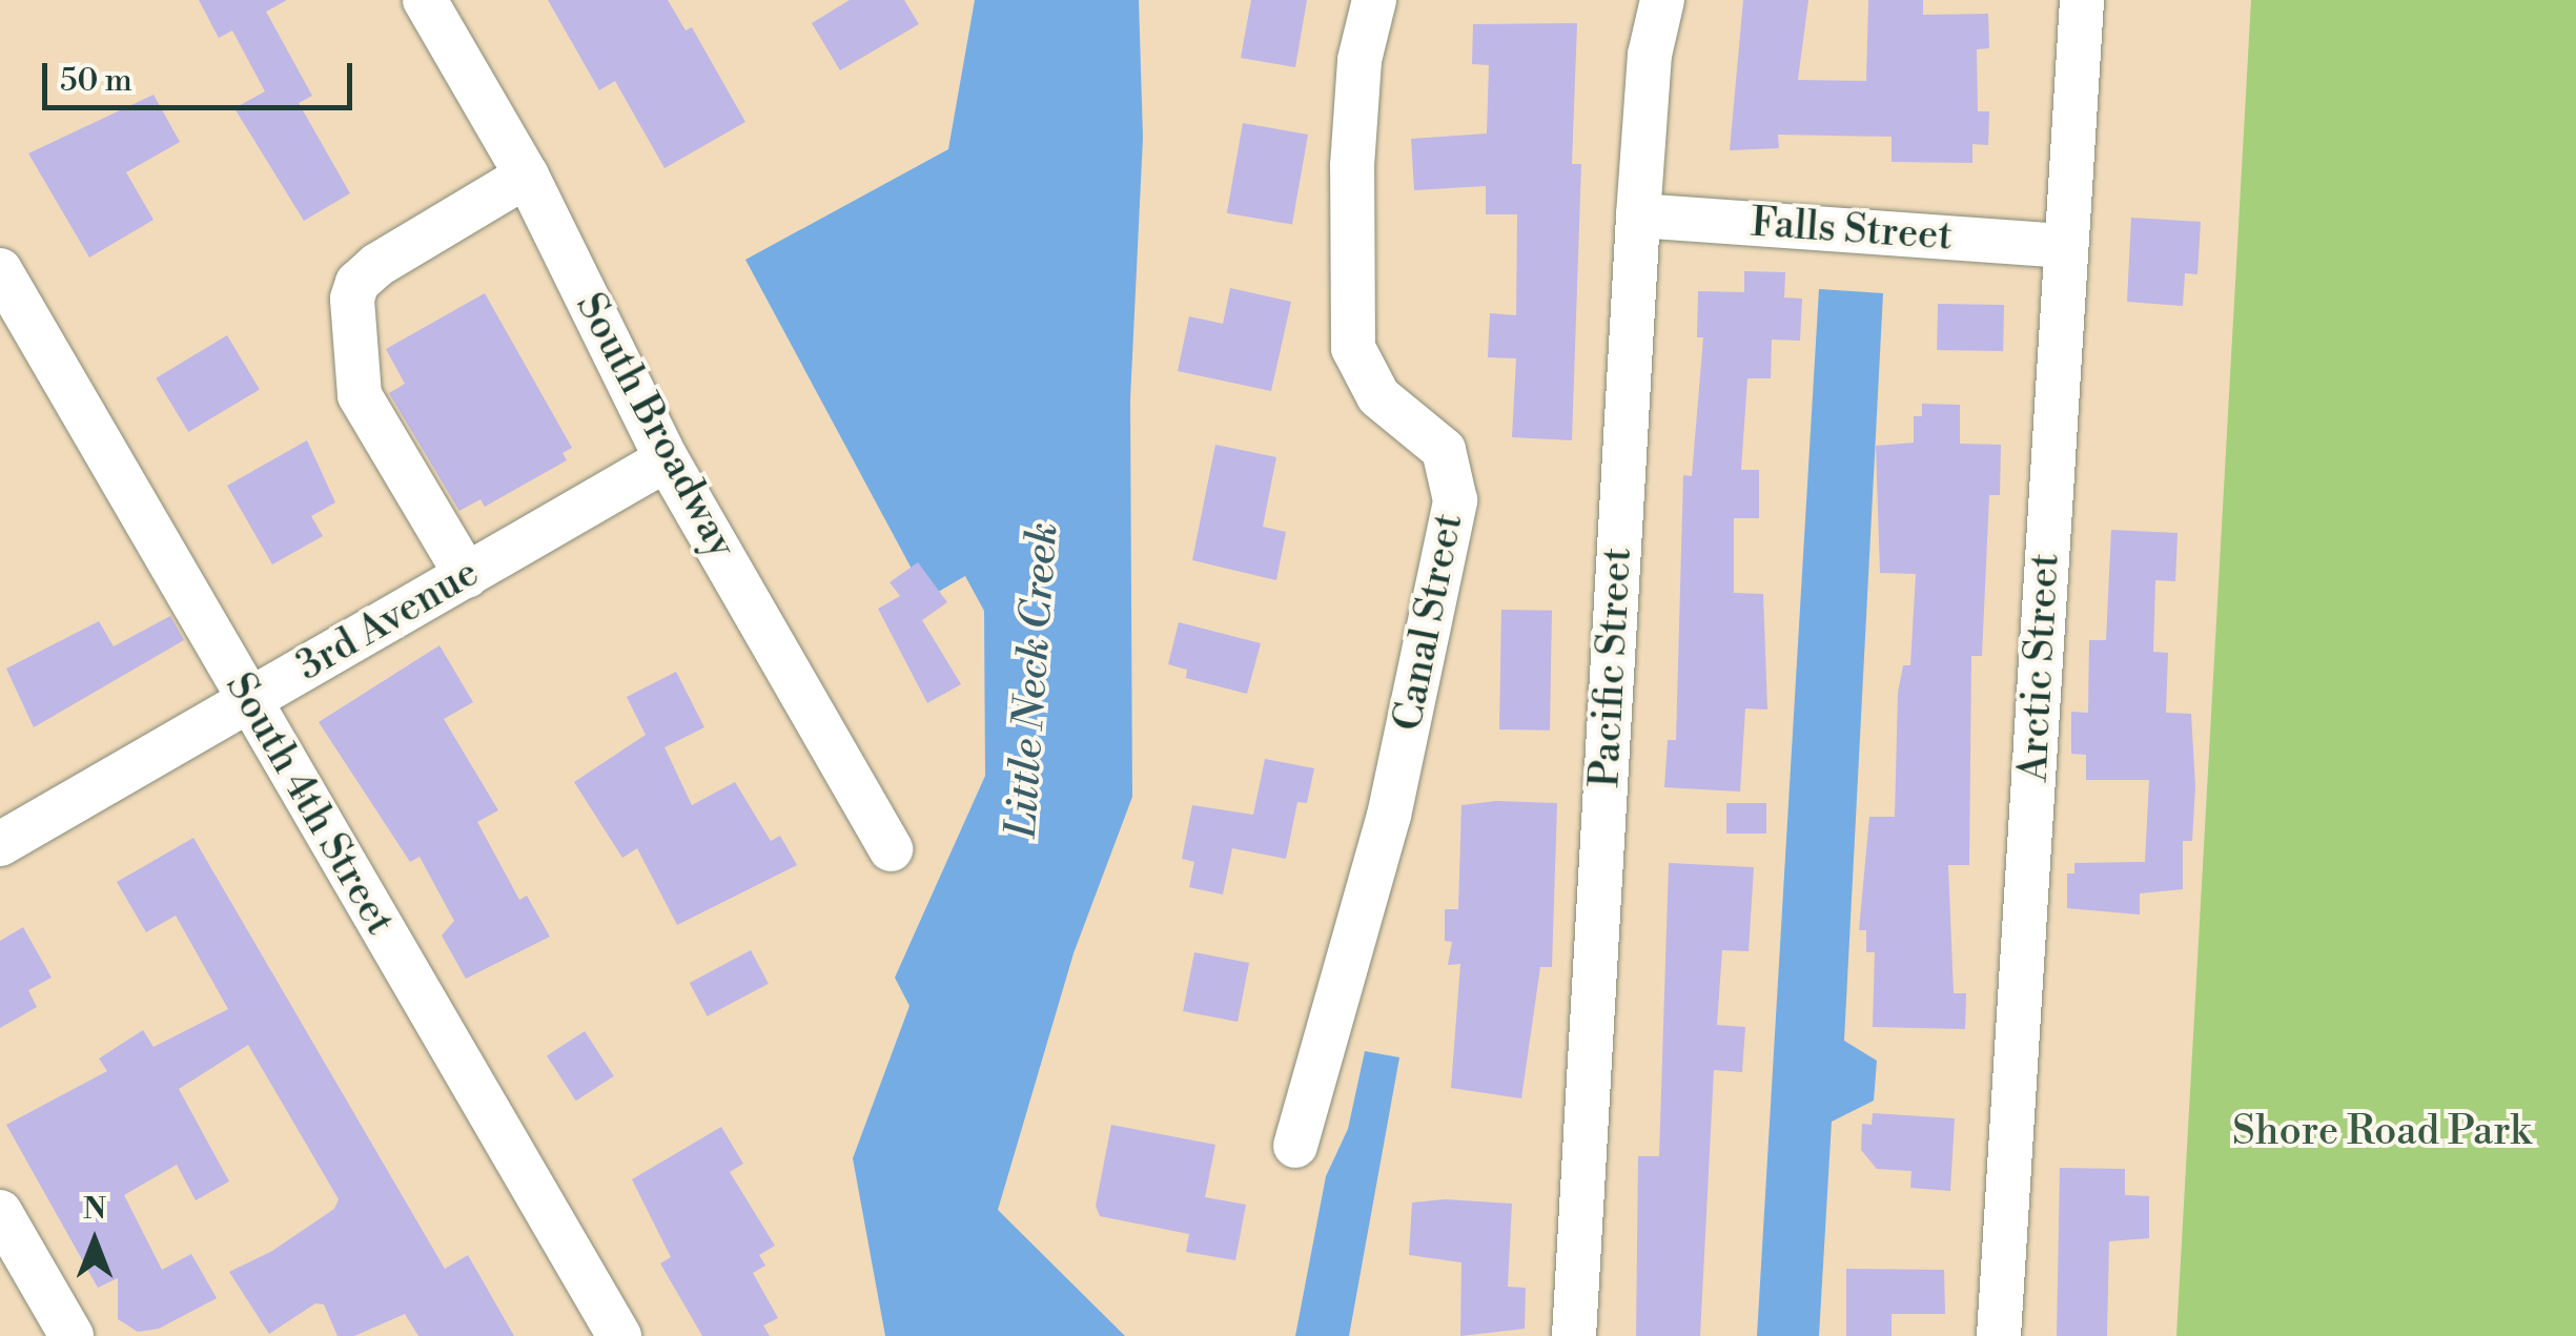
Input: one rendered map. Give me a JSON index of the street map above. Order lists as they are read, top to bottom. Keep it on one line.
{"streets":{"street":["Falls Street","South Broadway","3rd Avenue","Canal Street","Pacific Street","Arctic Street","South 4th Street"]},"crossings":[["Falls Street","Pacific Street"],["Falls Street","Arctic Street"],["South Broadway","3rd Avenue"],["3rd Avenue","South 4th Street"]],"water":["Little Neck Creek"],"parks":["Shore Road Park"],"scale_bar":"50 m","north":"top"}
